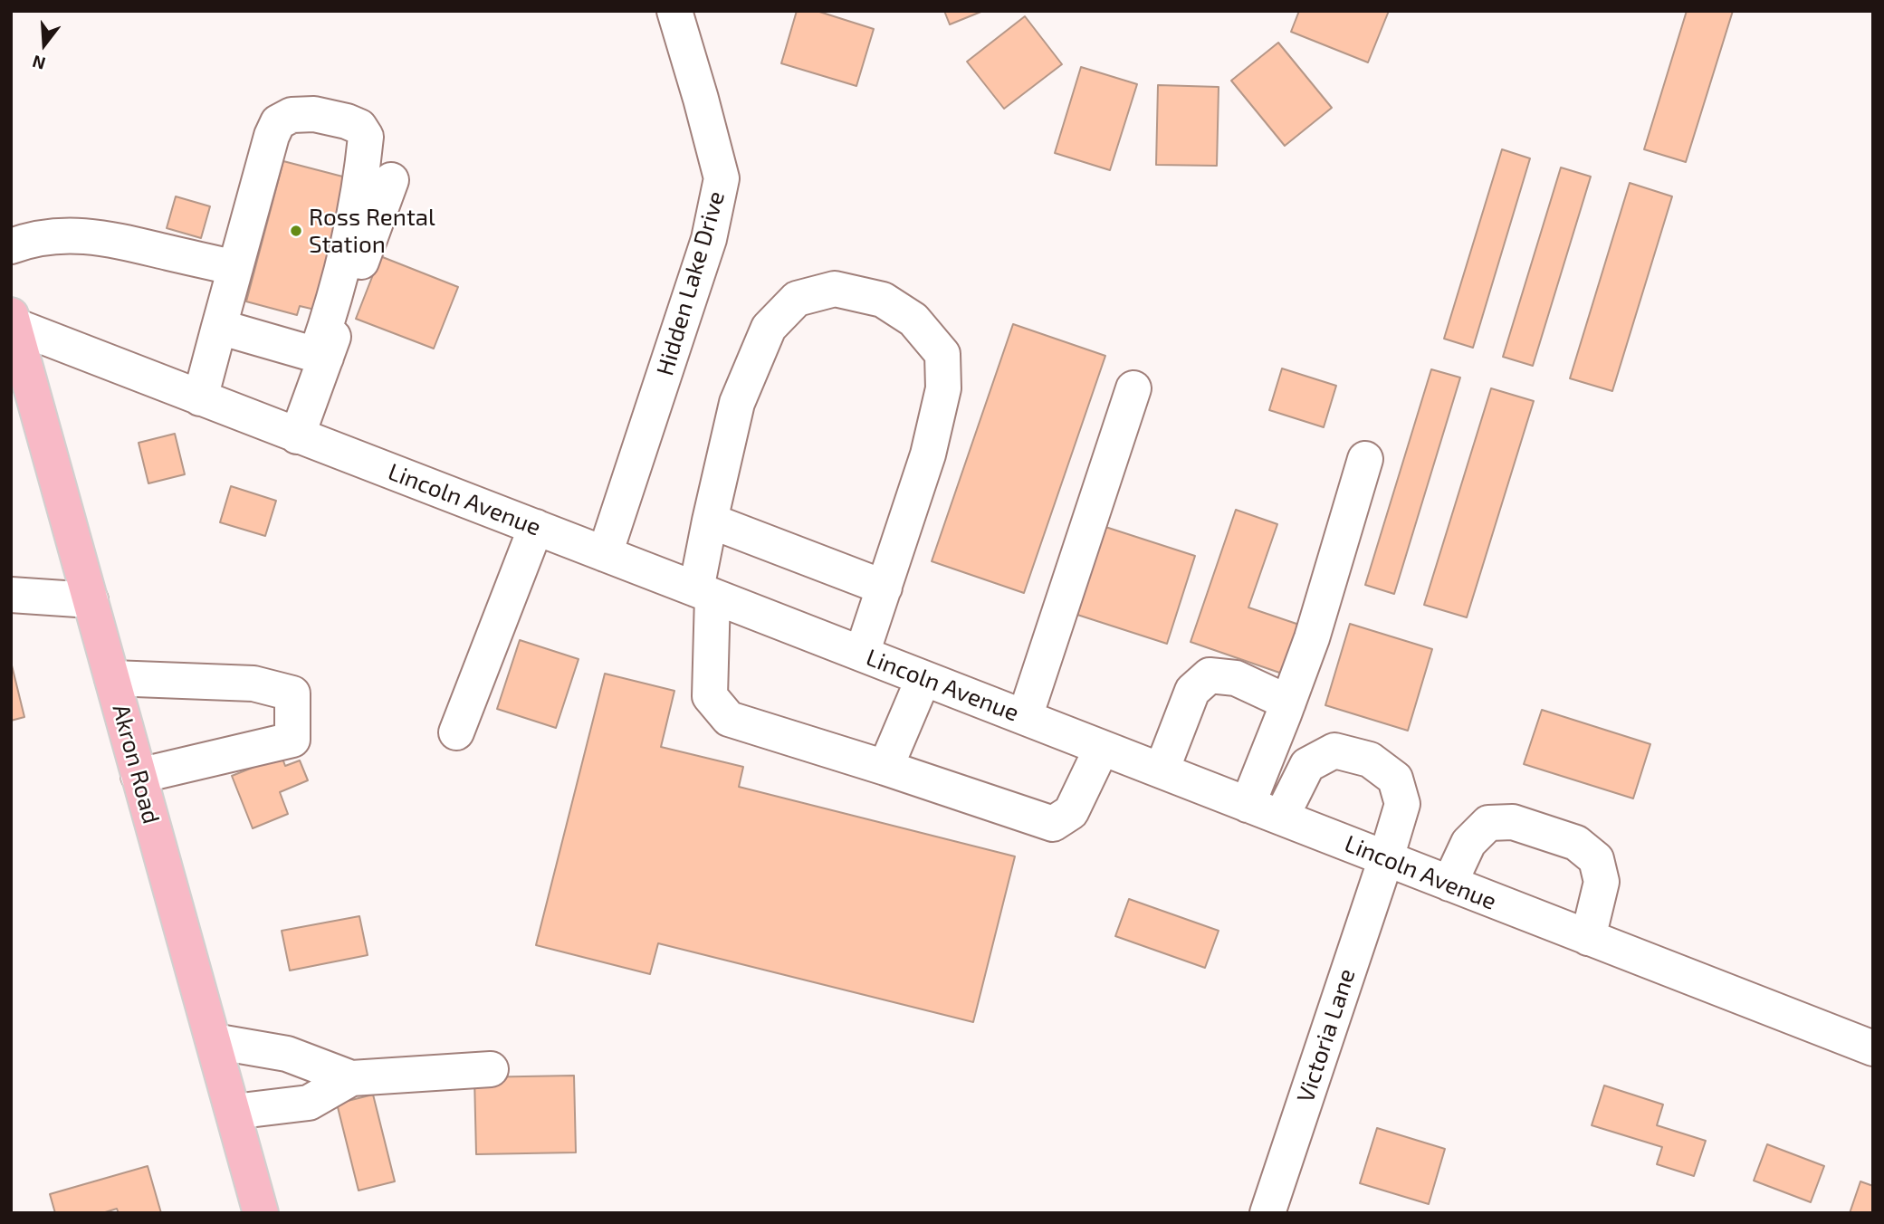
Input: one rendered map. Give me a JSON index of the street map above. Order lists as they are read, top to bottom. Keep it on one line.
{"streets":{"main road":["Akron Road"],"street":["Hidden Lake Drive","Lincoln Avenue","Victoria Lane"]},"crossings":[["Hidden Lake Drive","Lincoln Avenue"],["Lincoln Avenue","Akron Road"],["Lincoln Avenue","Victoria Lane"]],"places":["Ross Rental Station"],"north":"bottom"}
